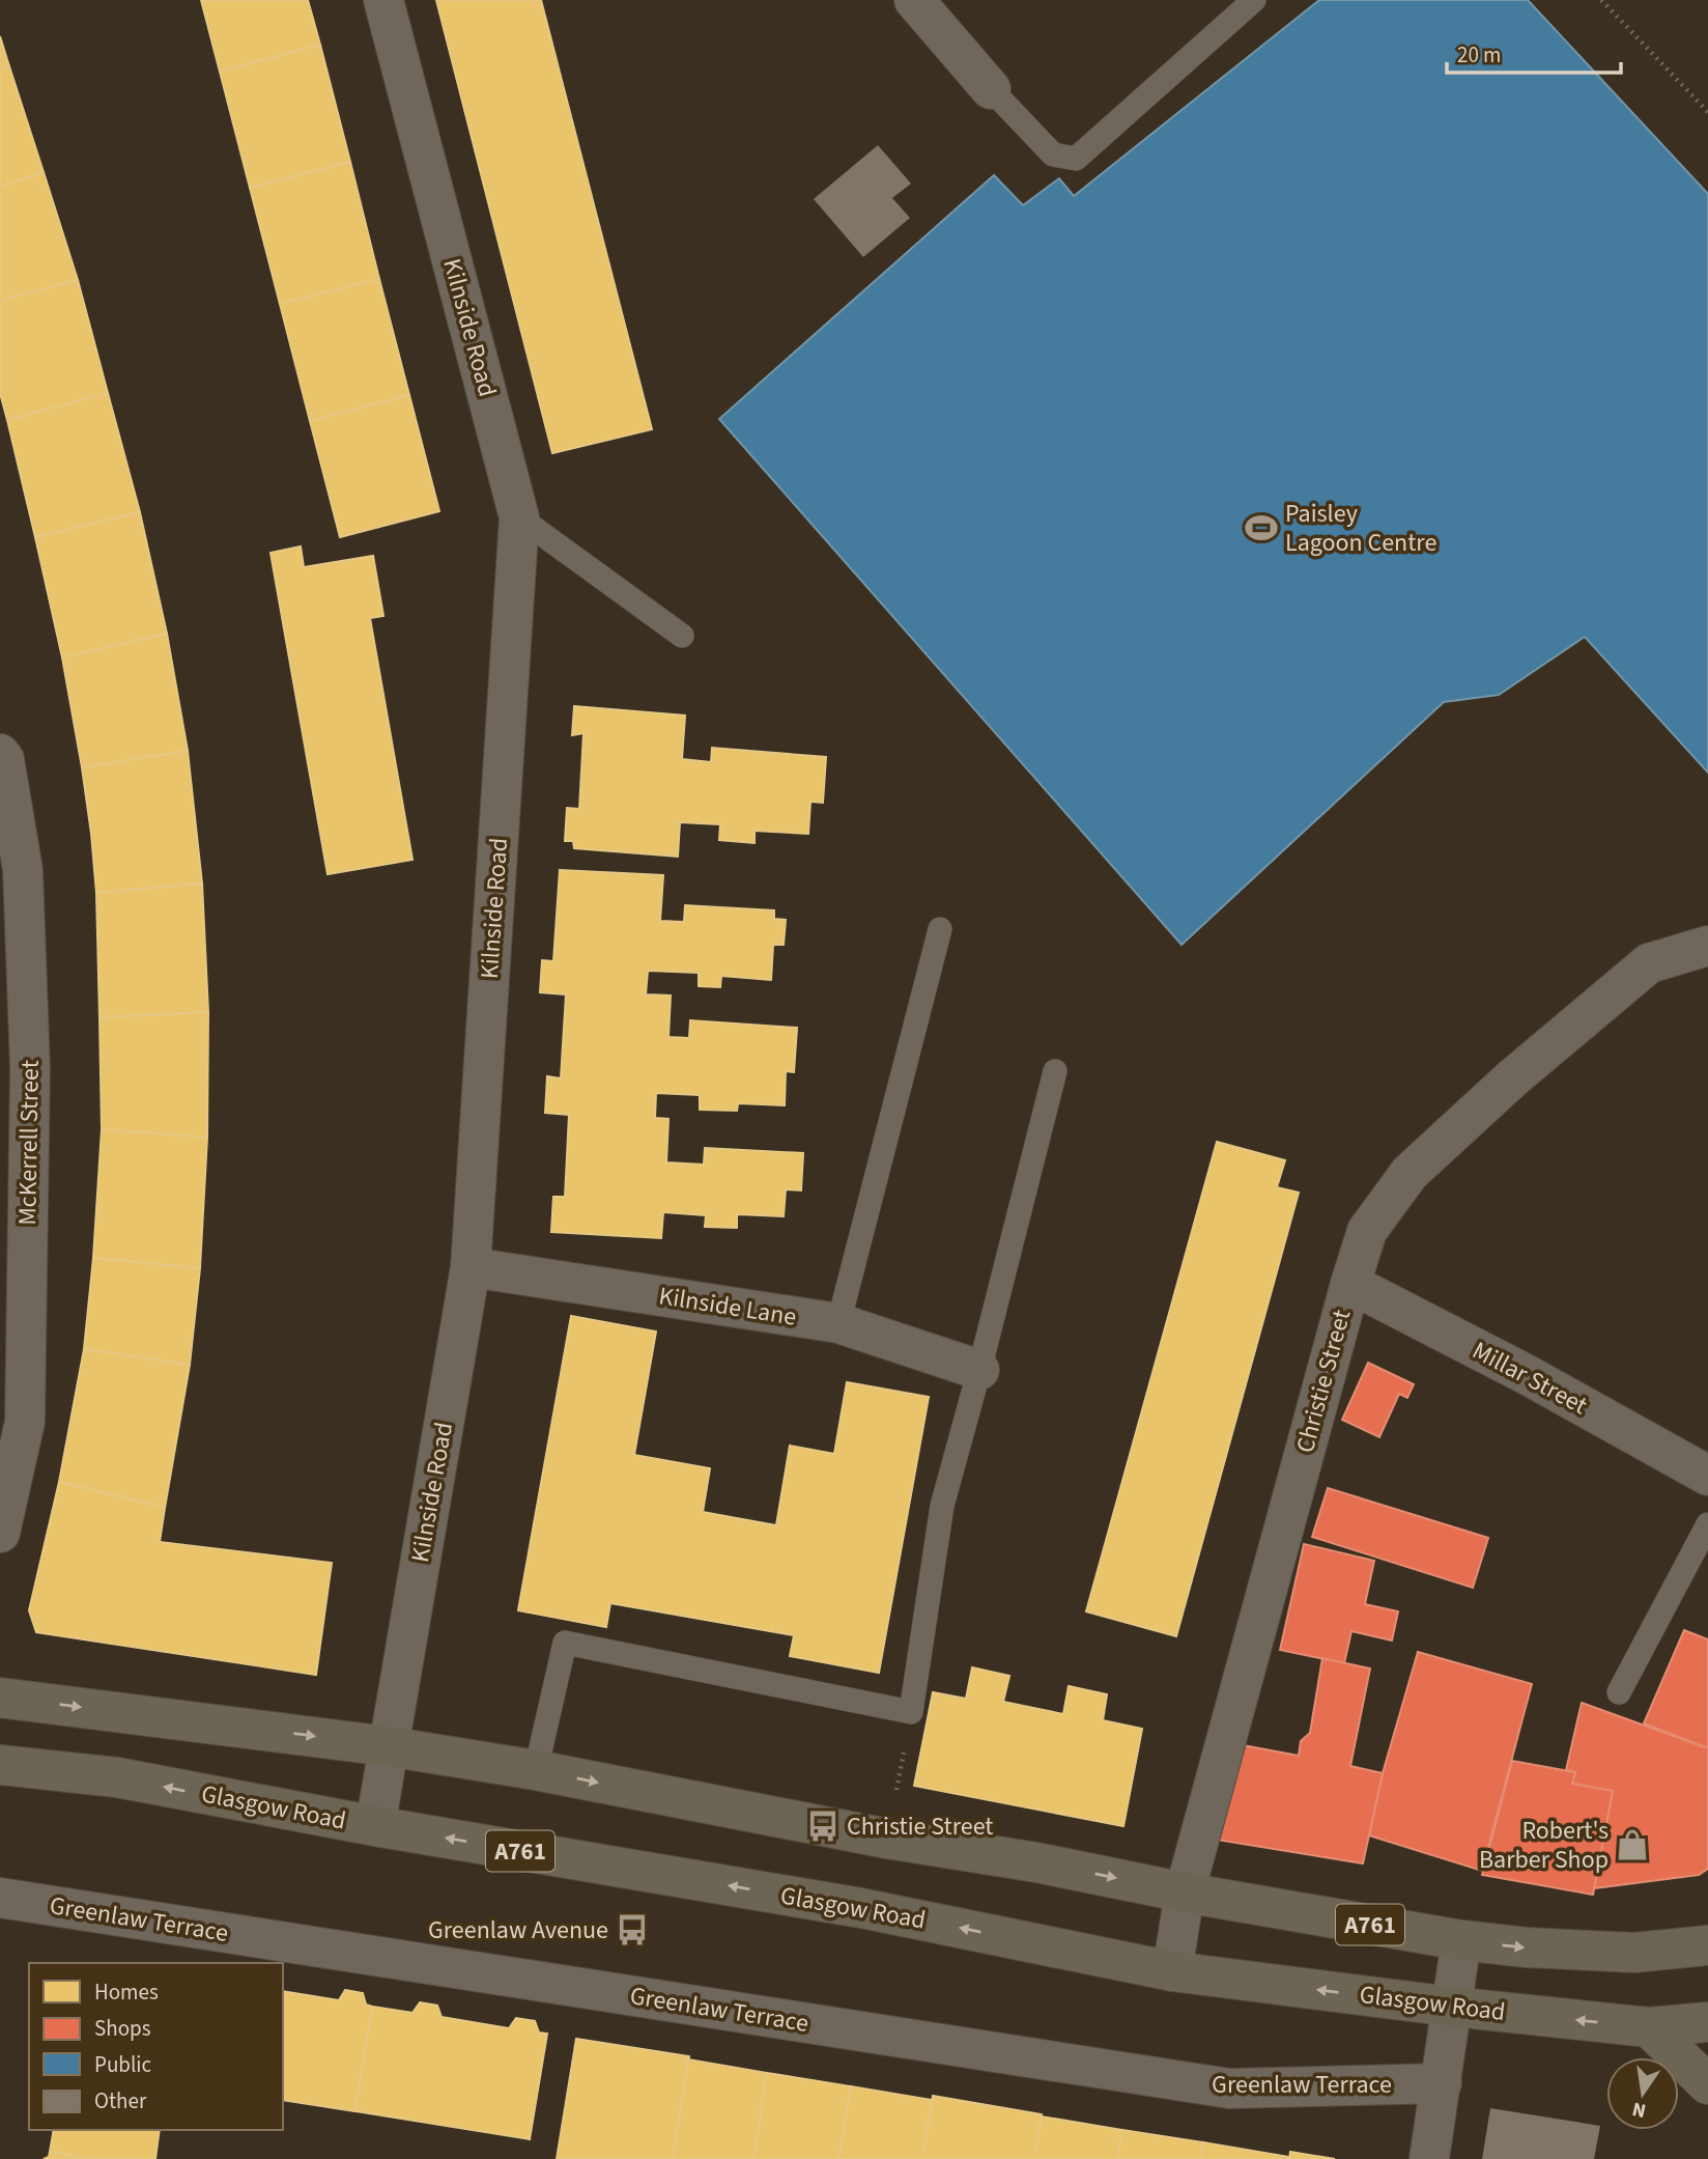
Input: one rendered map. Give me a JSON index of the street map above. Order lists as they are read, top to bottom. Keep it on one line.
{"streets":{"main road":["Glasgow Road","A761"],"street":["Kilnside Road","McKerrell Street","Kilnside Lane","Millar Street","Christie Street","Greenlaw Terrace"]},"crossings":[["Kilnside Road","Kilnside Lane"],["Kilnside Road","Glasgow Road"],["Kilnside Road","A761"],["Millar Street","Christie Street"],["Christie Street","Glasgow Road"],["Christie Street","A761"]],"places":{"sports":["Paisley Lagoon Centre"],"bus stop":["Christie Street","Greenlaw Avenue"],"shop":["Robert's Barber Shop"]},"legend":["Homes","Shops","Public","Other"],"scale_bar":"20 m","north":"bottom"}
